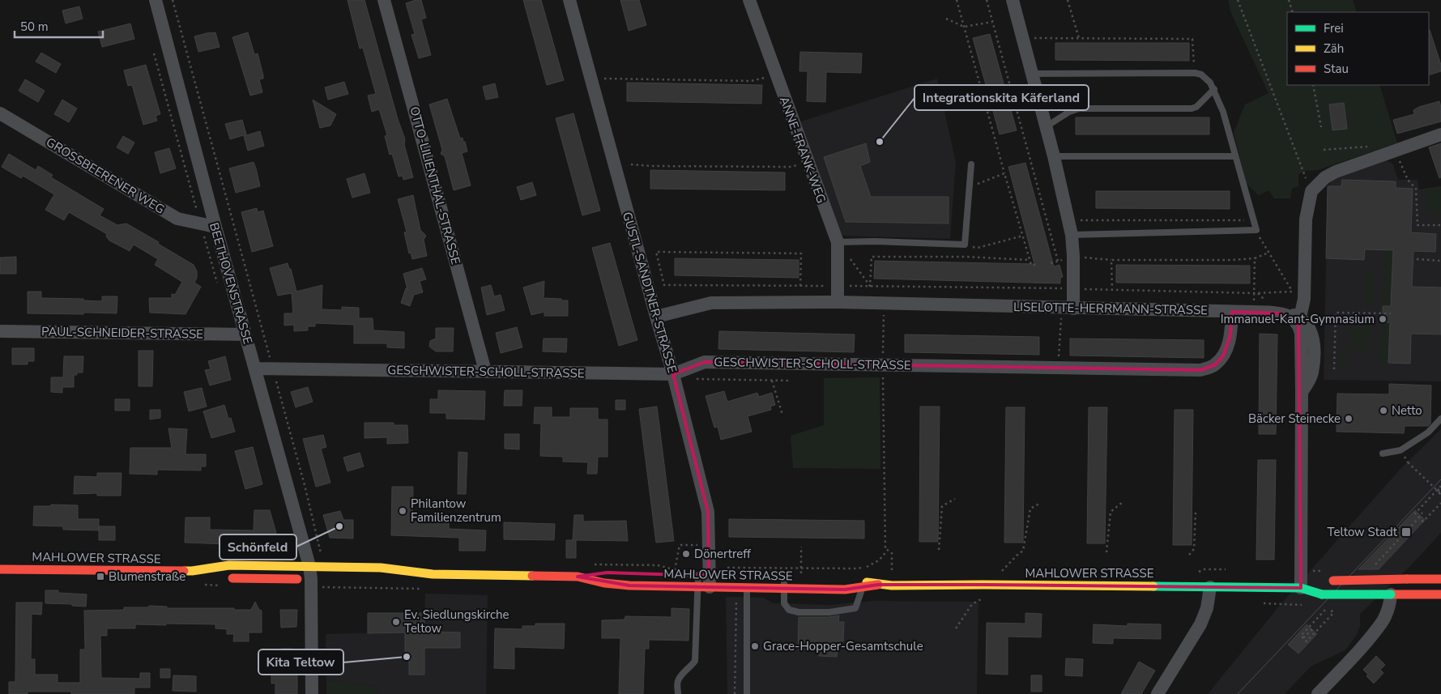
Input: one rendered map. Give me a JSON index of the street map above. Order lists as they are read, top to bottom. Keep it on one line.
{"streets":{"main road":["MAHLOWER STRASSE"],"street":["ANNE-FRANK-WEG","GROSSBEERENER WEG","OTTO-LILIENTHAL-STRASSE","BEETHOVENSTRASSE","GUSTL-SANDTNER-STRASSE","LISELOTTE-HERRMANN-STRASSE","PAUL-SCHNEIDER-STRASSE","GESCHWISTER-SCHOLL-STRASSE"]},"crossings":[["ANNE-FRANK-WEG","LISELOTTE-HERRMANN-STRASSE"],["GROSSBEERENER WEG","BEETHOVENSTRASSE"],["OTTO-LILIENTHAL-STRASSE","GESCHWISTER-SCHOLL-STRASSE"],["BEETHOVENSTRASSE","PAUL-SCHNEIDER-STRASSE"],["BEETHOVENSTRASSE","GESCHWISTER-SCHOLL-STRASSE"],["BEETHOVENSTRASSE","MAHLOWER STRASSE"],["GUSTL-SANDTNER-STRASSE","LISELOTTE-HERRMANN-STRASSE"],["GUSTL-SANDTNER-STRASSE","GESCHWISTER-SCHOLL-STRASSE"],["GUSTL-SANDTNER-STRASSE","MAHLOWER STRASSE"],["LISELOTTE-HERRMANN-STRASSE","GESCHWISTER-SCHOLL-STRASSE"]],"places":{"other":["Integrationskita Käferland","Immanuel-Kant-Gymnasium","Netto","Bäcker Steinecke","Philantow Familienzentrum","Schönfeld","Dönertreff","Ev. Siedlungskirche Teltow","Grace-Hopper-Gesamtschule","Kita Teltow"],"transit":["Teltow Stadt","Blumenstraße"]},"legend":["Frei","Zäh","Stau"],"scale_bar":"50 m"}
